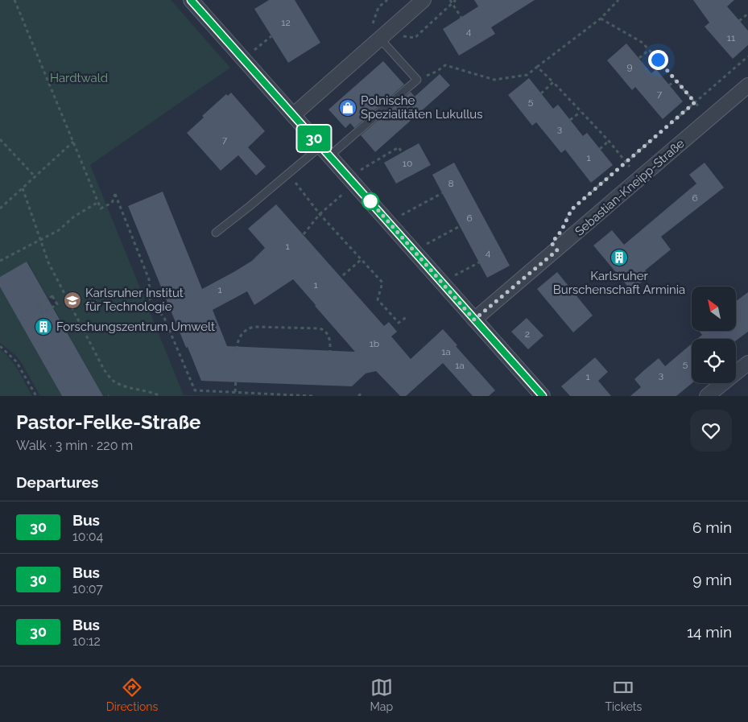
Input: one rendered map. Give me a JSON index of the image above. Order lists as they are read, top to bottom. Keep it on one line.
{"streets":{"street":["Sebastian-Kneipp-Straße"]},"parks":["Hardtwald"],"places":{"shop":["Polnische Spezialitäten Lukullus"],"building":["Karlsruher Burschenschaft Arminia","Forschungszentrum Umwelt"],"school or university":["Karlsruher Institut für Technologie"]},"lines":["bus line 30"],"house_numbers":["12","4","11","9","7","5","3","7","1","10","8","6","6","1","4","1","1","2","1b","1a","5","1a","3","1"],"north":"top left","page":{"on_map":"30","heading":[["Pastor-Felke-Straße","Walk · 3 min · 220 m"],"Departures"],"list":[{"mark":"30","name":"Bus","note":"10:04","value":"6 min"},{"mark":"30","name":"Bus","note":"10:07","value":"9 min"},{"mark":"30","name":"Bus","note":"10:12","value":"14 min"}],"tabs":["Directions","Map","Tickets"]}}
